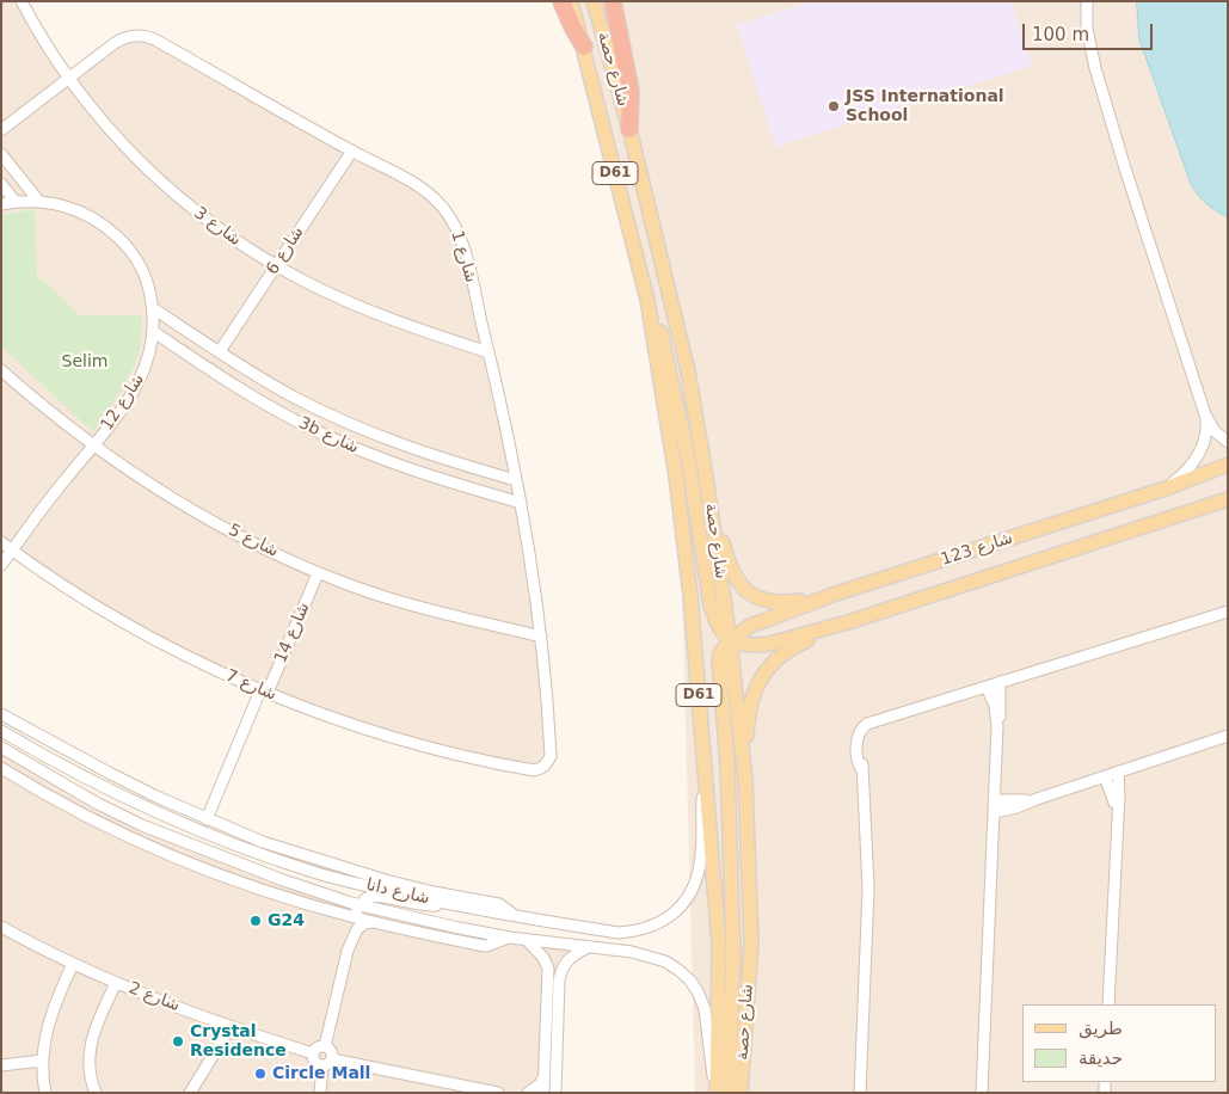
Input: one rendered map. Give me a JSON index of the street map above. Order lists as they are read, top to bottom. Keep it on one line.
{"streets":{"main road":["شارع حصة","D61","شارع 123"],"street":["شارع 3","شارع 6","شارع 1","شارع 12","3b شارع","شارع 5","شارع 14","شارع 7","شارع دانا","شارع 2"]},"crossings":[["شارع حصة","شارع 123"],["شارع حصة","شارع دانا"],["شارع 3","شارع 6"],["شارع 3","شارع 1"],["شارع 6","شارع 1"],["شارع 6","3b شارع"],["شارع 1","3b شارع"],["شارع 1","شارع 5"],["شارع 1","شارع 7"],["شارع 12","3b شارع"],["شارع 12","شارع 5"],["شارع 12","شارع 7"],["شارع 5","شارع 14"],["شارع 14","شارع 7"]],"parks":["Selim"],"places":["JSS International School","G24","Crystal Residence","Circle Mall"],"legend":["طريق","حديقة"],"scale_bar":"100 m"}
